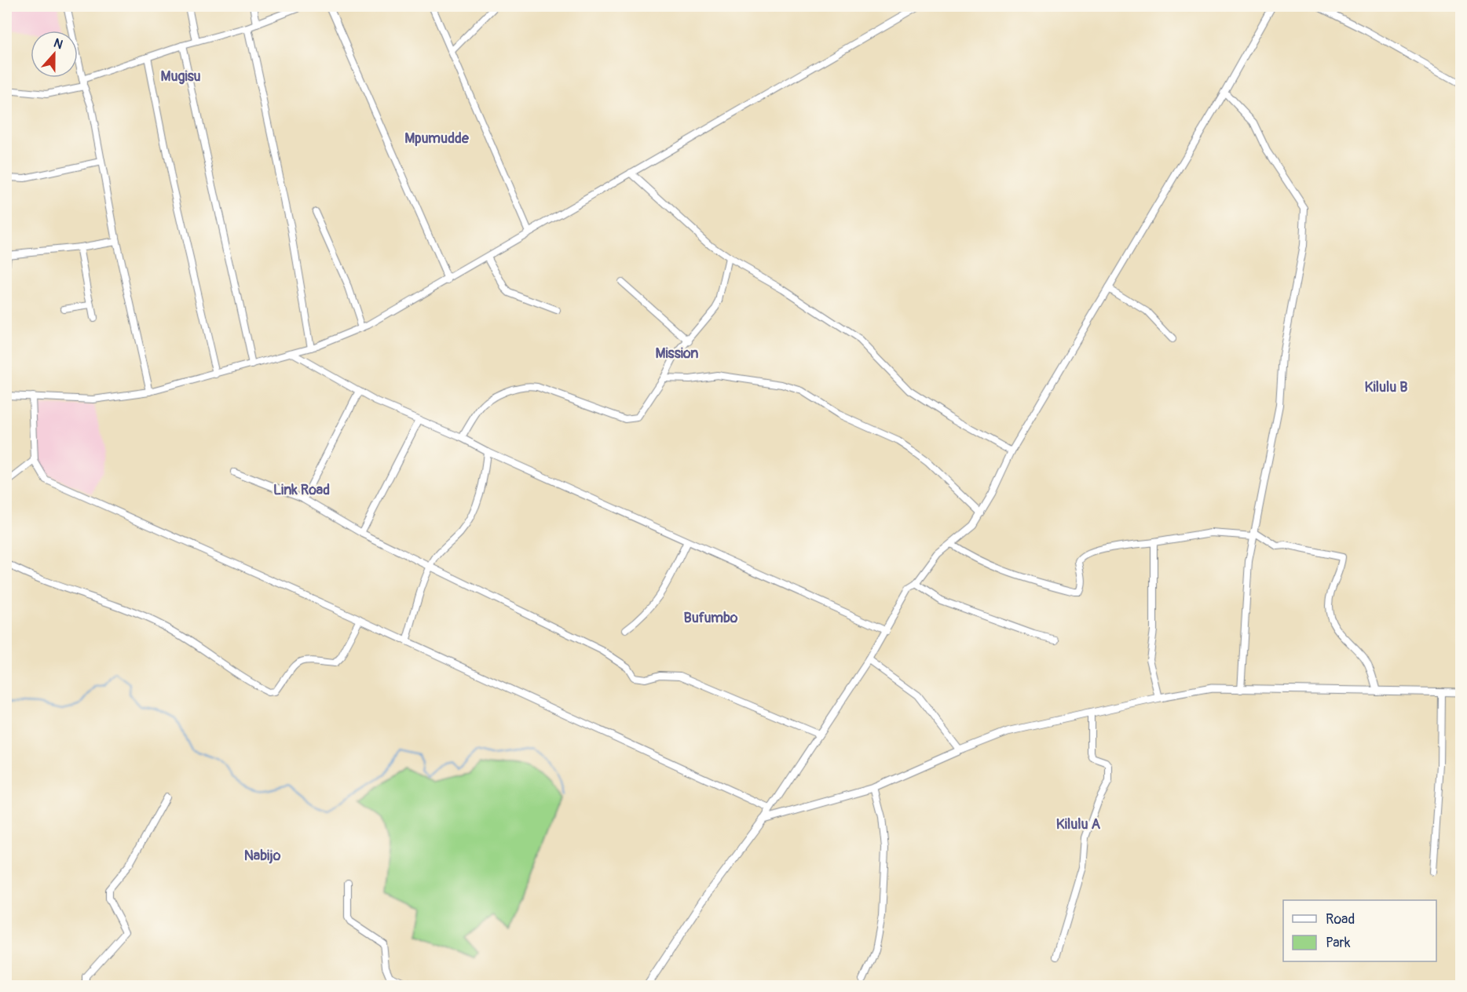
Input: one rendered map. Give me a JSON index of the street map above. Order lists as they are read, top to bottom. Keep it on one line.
{"districts":["Mugisu","Mpumudde","Mission","Kilulu B","Link Road","Bufumbo","Kilulu A","Nabijo"],"legend":["Road","Park"],"north":"top"}
